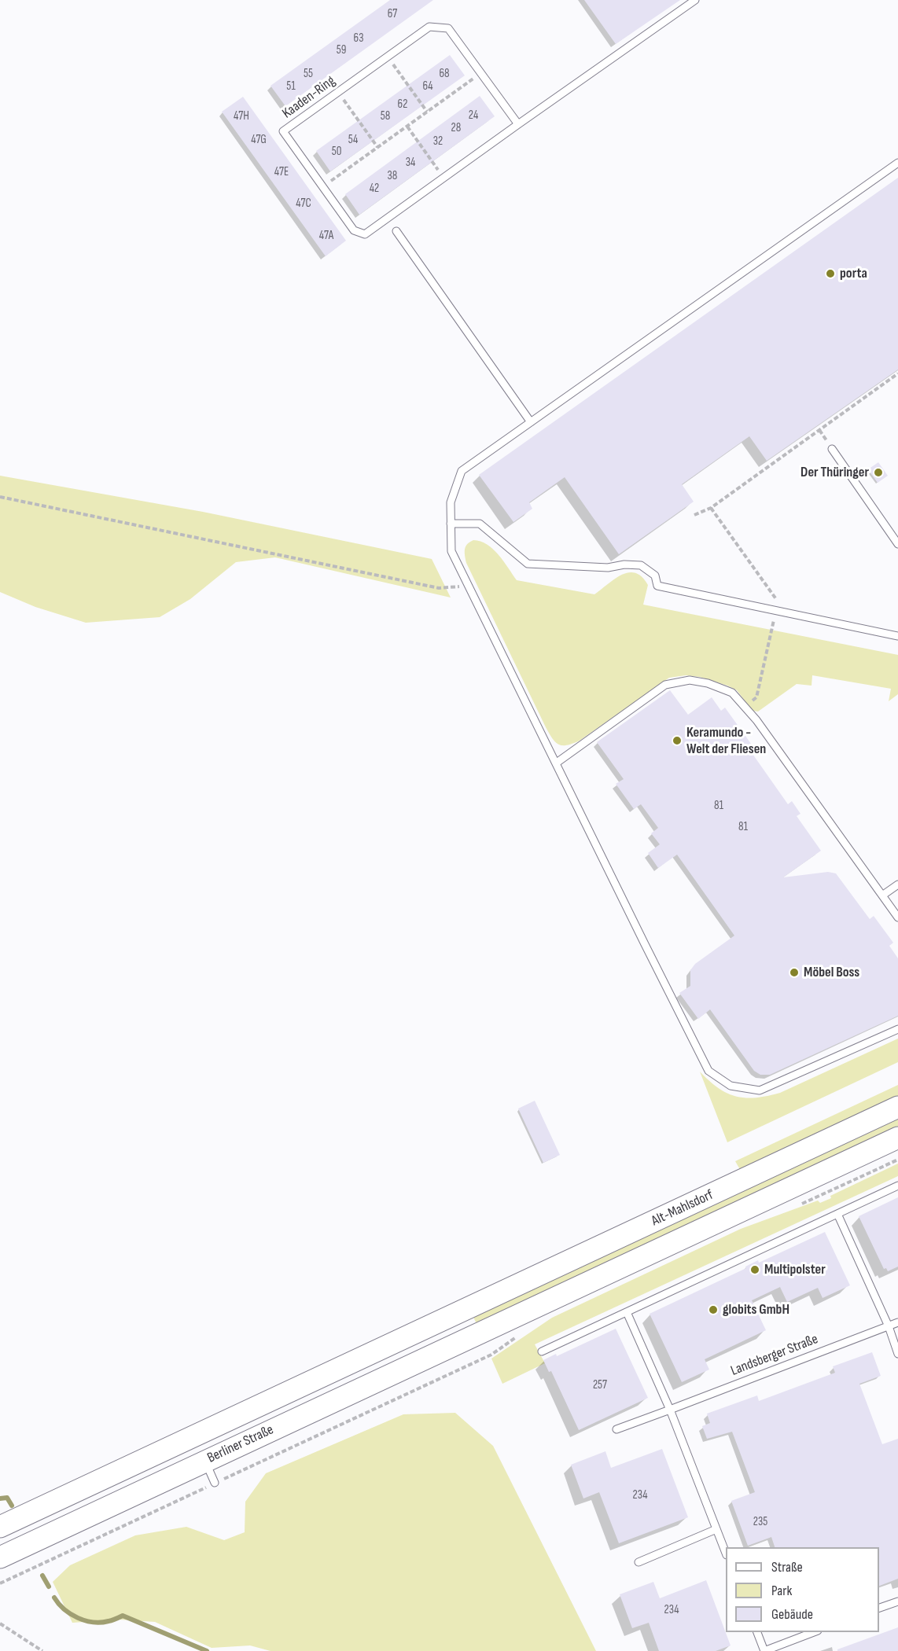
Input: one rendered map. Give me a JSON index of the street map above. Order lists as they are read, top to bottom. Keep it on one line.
{"streets":{"main road":["Alt-Mahlsdorf","Berliner Straße"],"lane":["Kaaden-Ring","Landsberger Straße"]},"crossings":[["Alt-Mahlsdorf","Berliner Straße"]],"places":["porta","Der Thüringer","Keramundo - Welt der Fliesen","Möbel Boss","Multipolster","globits GmbH"],"house_numbers":["67","63","59","55","68","51","64","62","24","47H","58","28","47G","54","32","50","34","47E","38","42","47C","47A","81","81","257","234","235","234"],"legend":["Straße","Park","Gebäude"]}
